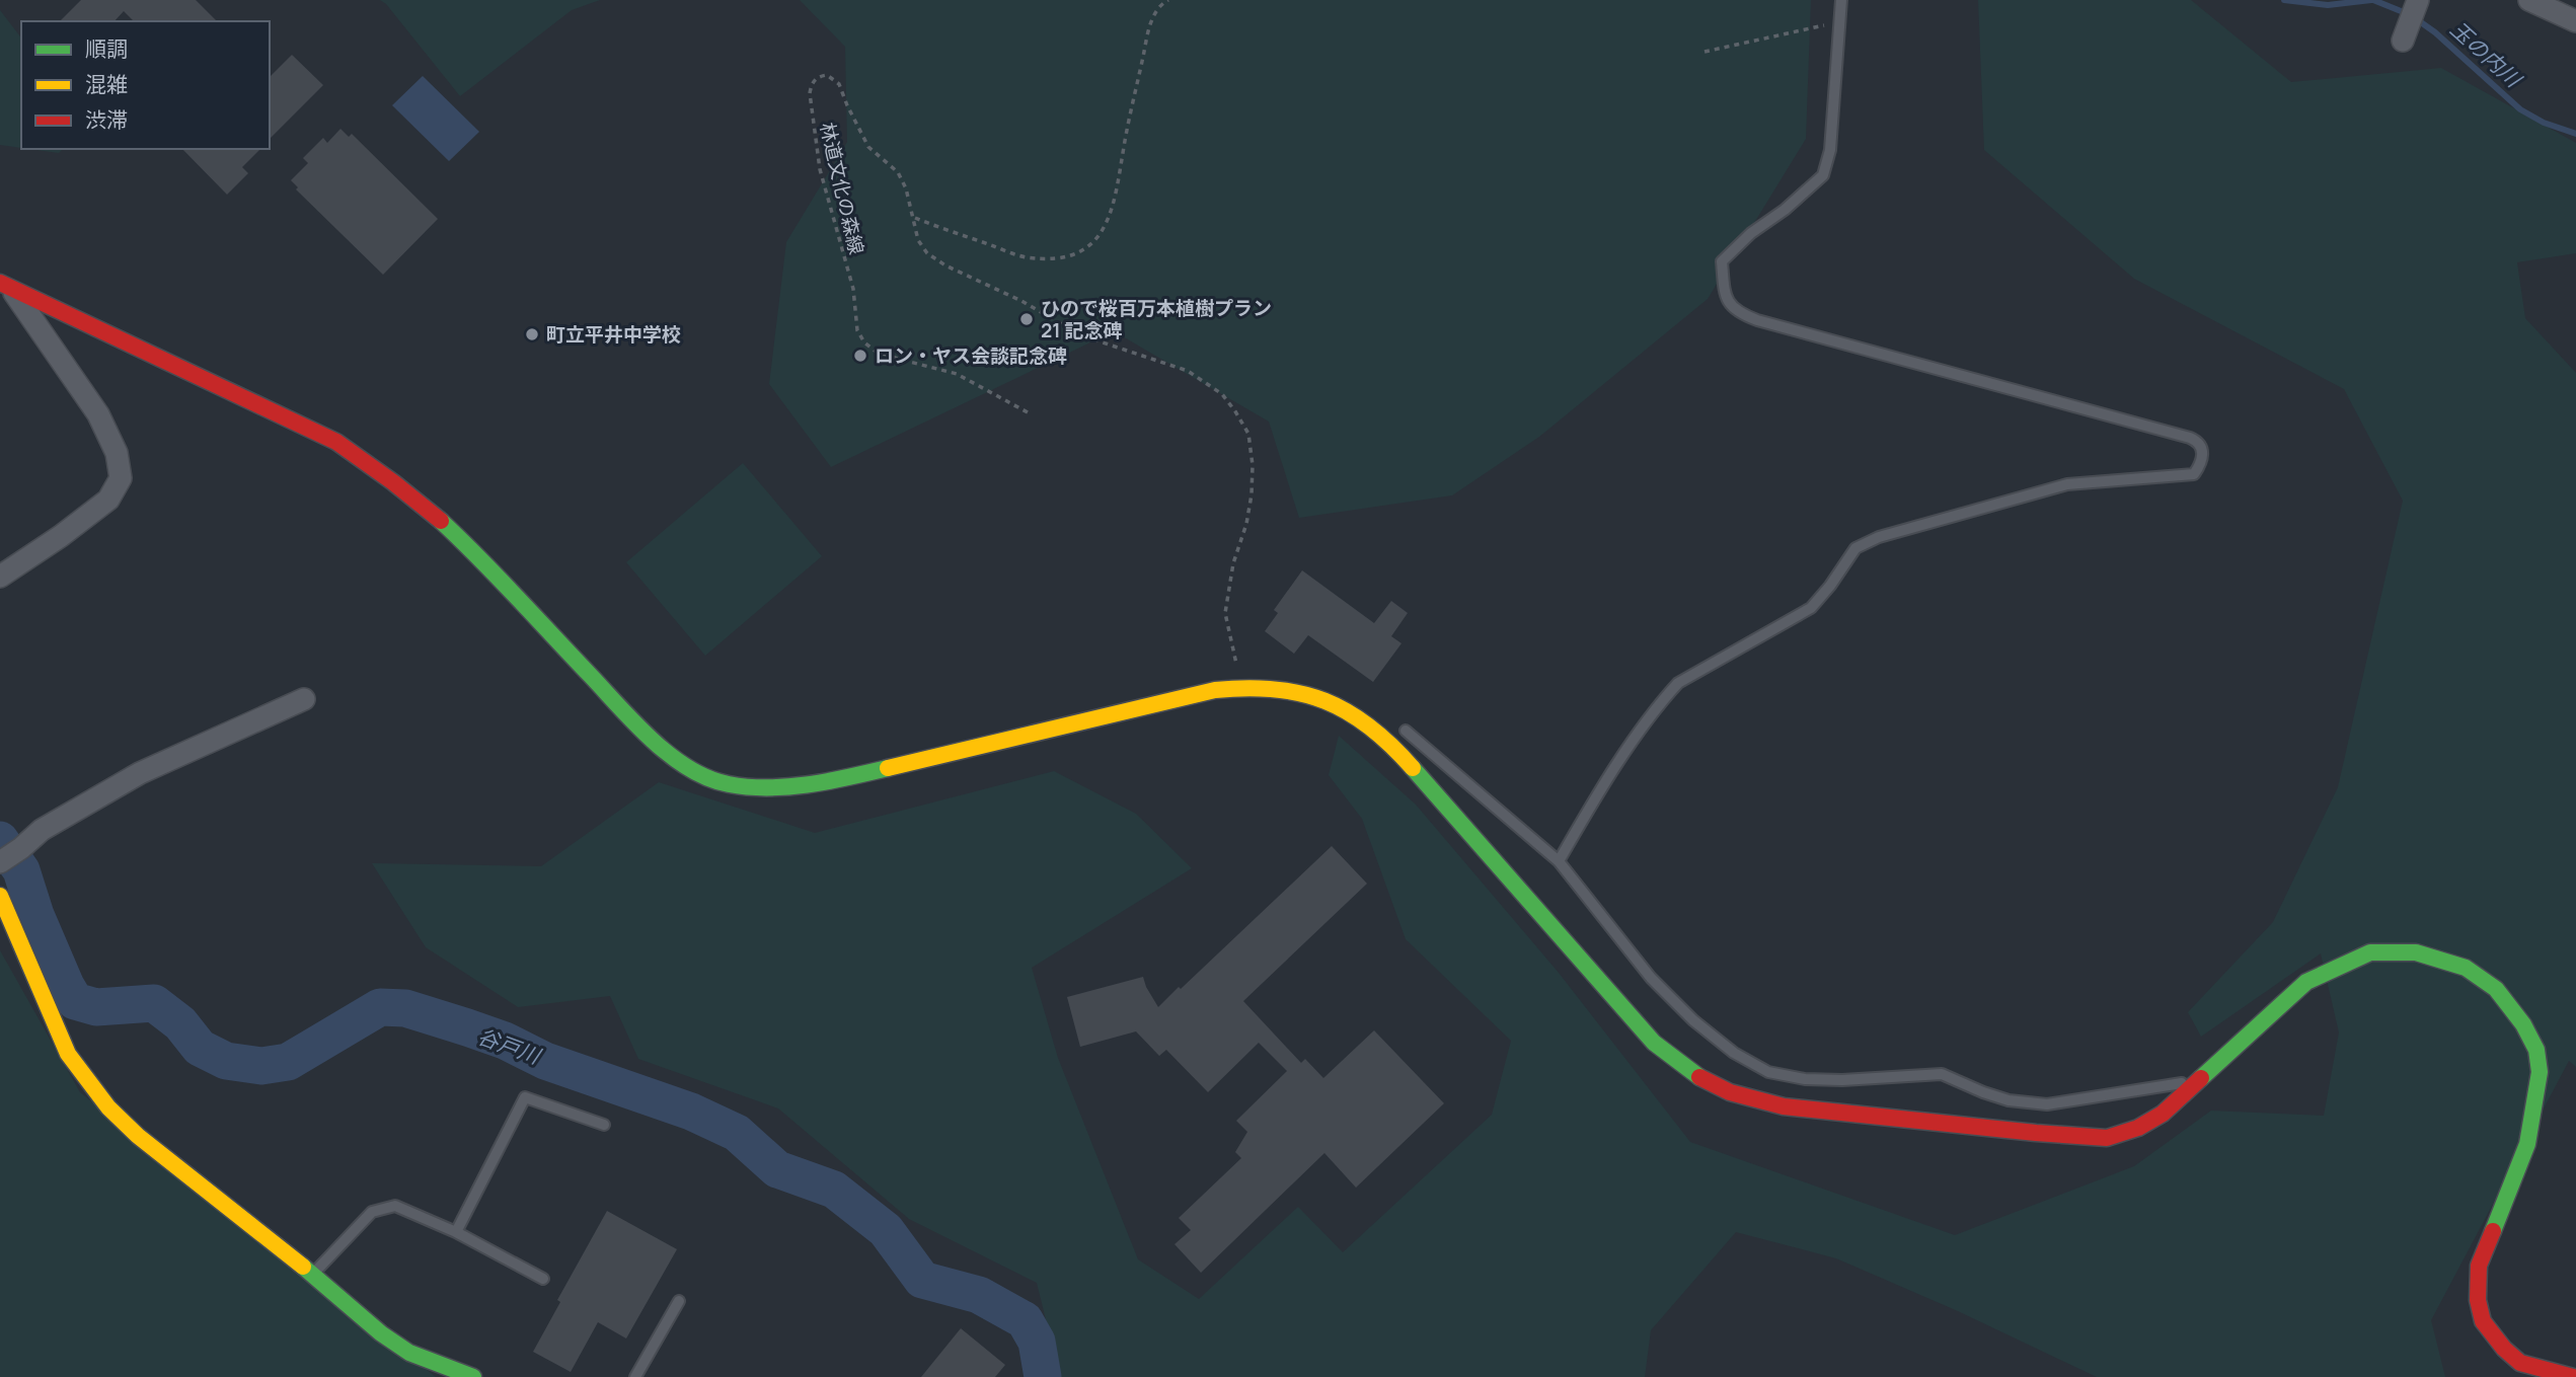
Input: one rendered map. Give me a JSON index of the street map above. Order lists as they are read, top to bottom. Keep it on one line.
{"streets":{"path":["林道文化の森線"]},"water":["玉の内川","谷戸川"],"places":["ひので桜百万本植樹プラン 21 記念碑","町立平井中学校","ロン・ヤス会談記念碑"],"legend":["順調","混雑","渋滞"]}
